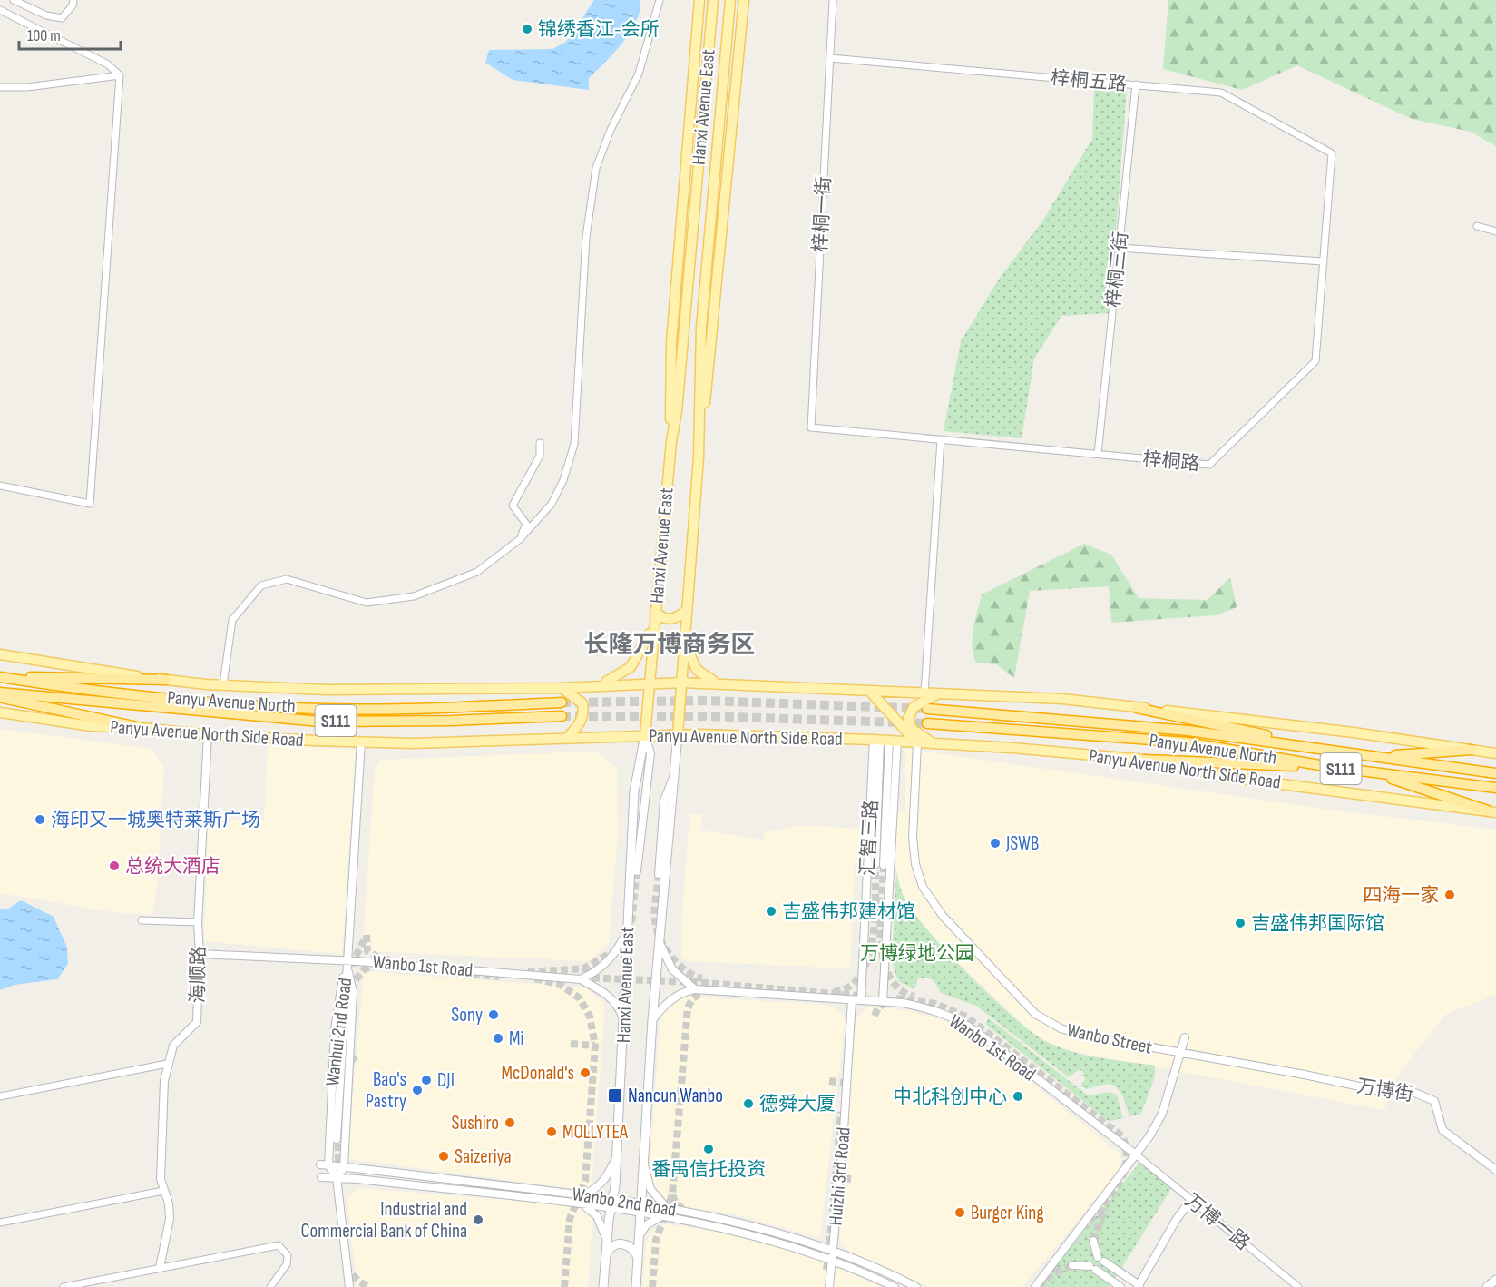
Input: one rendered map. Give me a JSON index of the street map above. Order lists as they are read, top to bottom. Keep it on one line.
{"streets":{"highway":["Panyu Avenue North","S111"],"main road":["Hanxi Avenue East","Panyu Avenue North Side Road"],"street":["梓桐五路","梓桐一街","梓桐三街","梓桐路","汇智三路","Wanbo 1st Road","海顺路","Wanhui 2nd Road","Wanbo Street","Huizhi 3rd Road","Wanbo 2nd Road","万博一路"]},"crossings":[["梓桐五路","梓桐一街"],["梓桐五路","梓桐三街"],["梓桐五路","梓桐路"],["Hanxi Avenue East","Panyu Avenue North Side Road"],["Hanxi Avenue East","Wanbo 2nd Road"],["梓桐一街","梓桐路"],["梓桐三街","梓桐路"],["Panyu Avenue North Side Road","汇智三路"],["Panyu Avenue North Side Road","海顺路"],["Panyu Avenue North Side Road","Wanhui 2nd Road"],["Panyu Avenue North Side Road","Wanbo Street"],["汇智三路","Wanbo 1st Road"],["Wanbo 1st Road","海顺路"],["Wanbo 1st Road","Wanhui 2nd Road"],["Wanbo 1st Road","Huizhi 3rd Road"],["Wanbo 1st Road","万博一路"],["Wanhui 2nd Road","Wanbo 2nd Road"],["Huizhi 3rd Road","Wanbo 2nd Road"]],"districts":["长隆万博商务区"],"parks":["万博绿地公园"],"places":{"other":["锦绣香江-会所","海印又一城奥特莱斯广场","JSWB","总统大酒店","四海一家","吉盛伟邦建材馆","吉盛伟邦国际馆","Sony","Mi","McDonald's","DJI","Bao's Pastry","中北科创中心","德舜大厦","Sushiro","MOLLYTEA","番禺信托投资","Saizeriya","Burger King","Industrial and Commercial Bank of China"],"transit":["Nancun Wanbo"]},"scale_bar":"100 m"}
